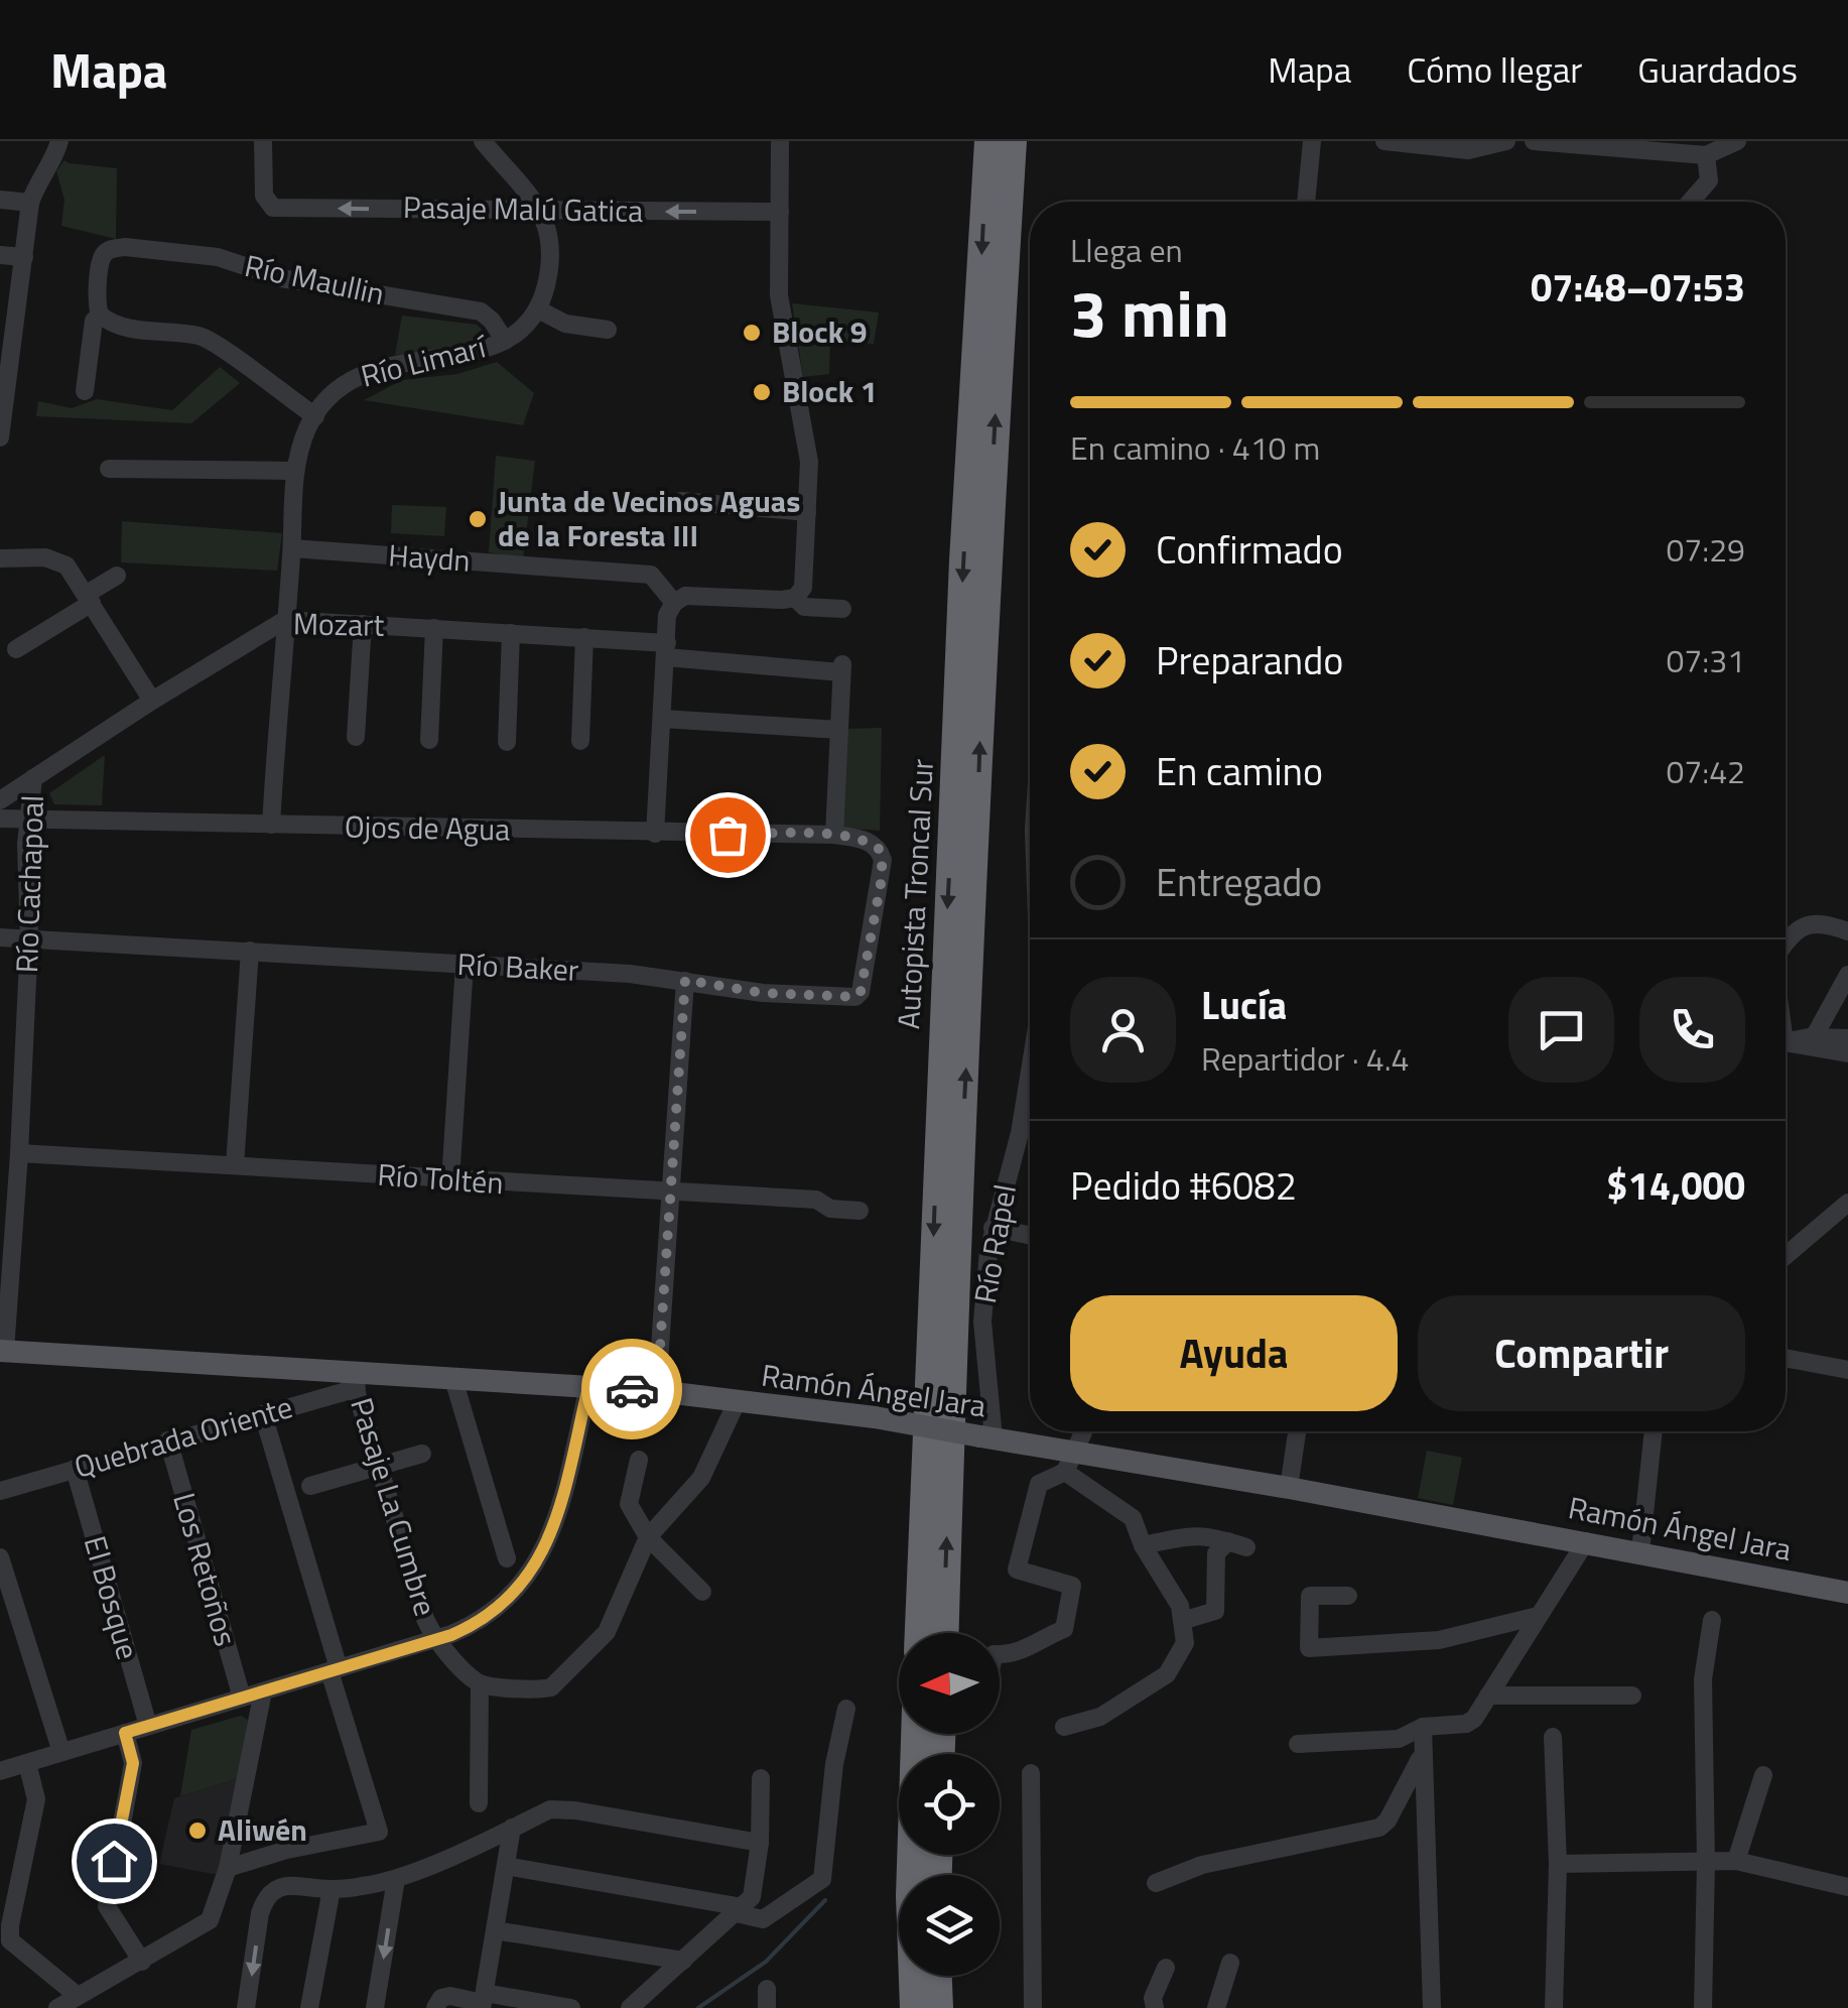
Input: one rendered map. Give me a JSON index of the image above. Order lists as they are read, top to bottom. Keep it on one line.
{"streets":{"highway":["Autopista Troncal Sur"],"main road":["Ramón Ángel Jara"],"street":["Pasaje Malú Gatica","Río Maullin","Río Limarí","Haydn","Mozart","Ojos de Agua","Río Cachapoal","Río Baker","Río Toltén","Río Rapel","Quebrada Oriente","Pasaje La Cumbre","Los Retoños","El Bosque"]},"crossings":[["Río Maullin","Río Limarí"],["Río Limarí","Haydn"],["Río Limarí","Mozart"],["Río Limarí","Ojos de Agua"],["Mozart","Río Cachapoal"],["Ojos de Agua","Río Cachapoal"],["Ojos de Agua","Río Baker"],["Río Cachapoal","Río Baker"],["Río Cachapoal","Río Toltén"],["Río Cachapoal","Ramón Ángel Jara"],["Río Rapel","Ramón Ángel Jara"],["Ramón Ángel Jara","Quebrada Oriente"],["Ramón Ángel Jara","Pasaje La Cumbre"],["Quebrada Oriente","Pasaje La Cumbre"],["Quebrada Oriente","Los Retoños"],["Quebrada Oriente","El Bosque"]],"one_way":["Pasaje Malú Gatica"],"places":["Block 9","Block 1","Junta de Vecinos Aguas de la Foresta III","Aliwén"],"north":"left","page":{"header":"Mapa","nav":["Mapa","Cómo llegar","Guardados"],"heading":["3 min","Llega en","07:48–07:53"],"panel":["Lucía","Repartidor · 4.4","Pedido #6082","$14,000"],"bar":"En camino · 410 m","list":[["Confirmado","07:29"],["Preparando","07:31"],["En camino","07:42"],"Entregado"],"buttons":["Ayuda","Compartir"]}}
